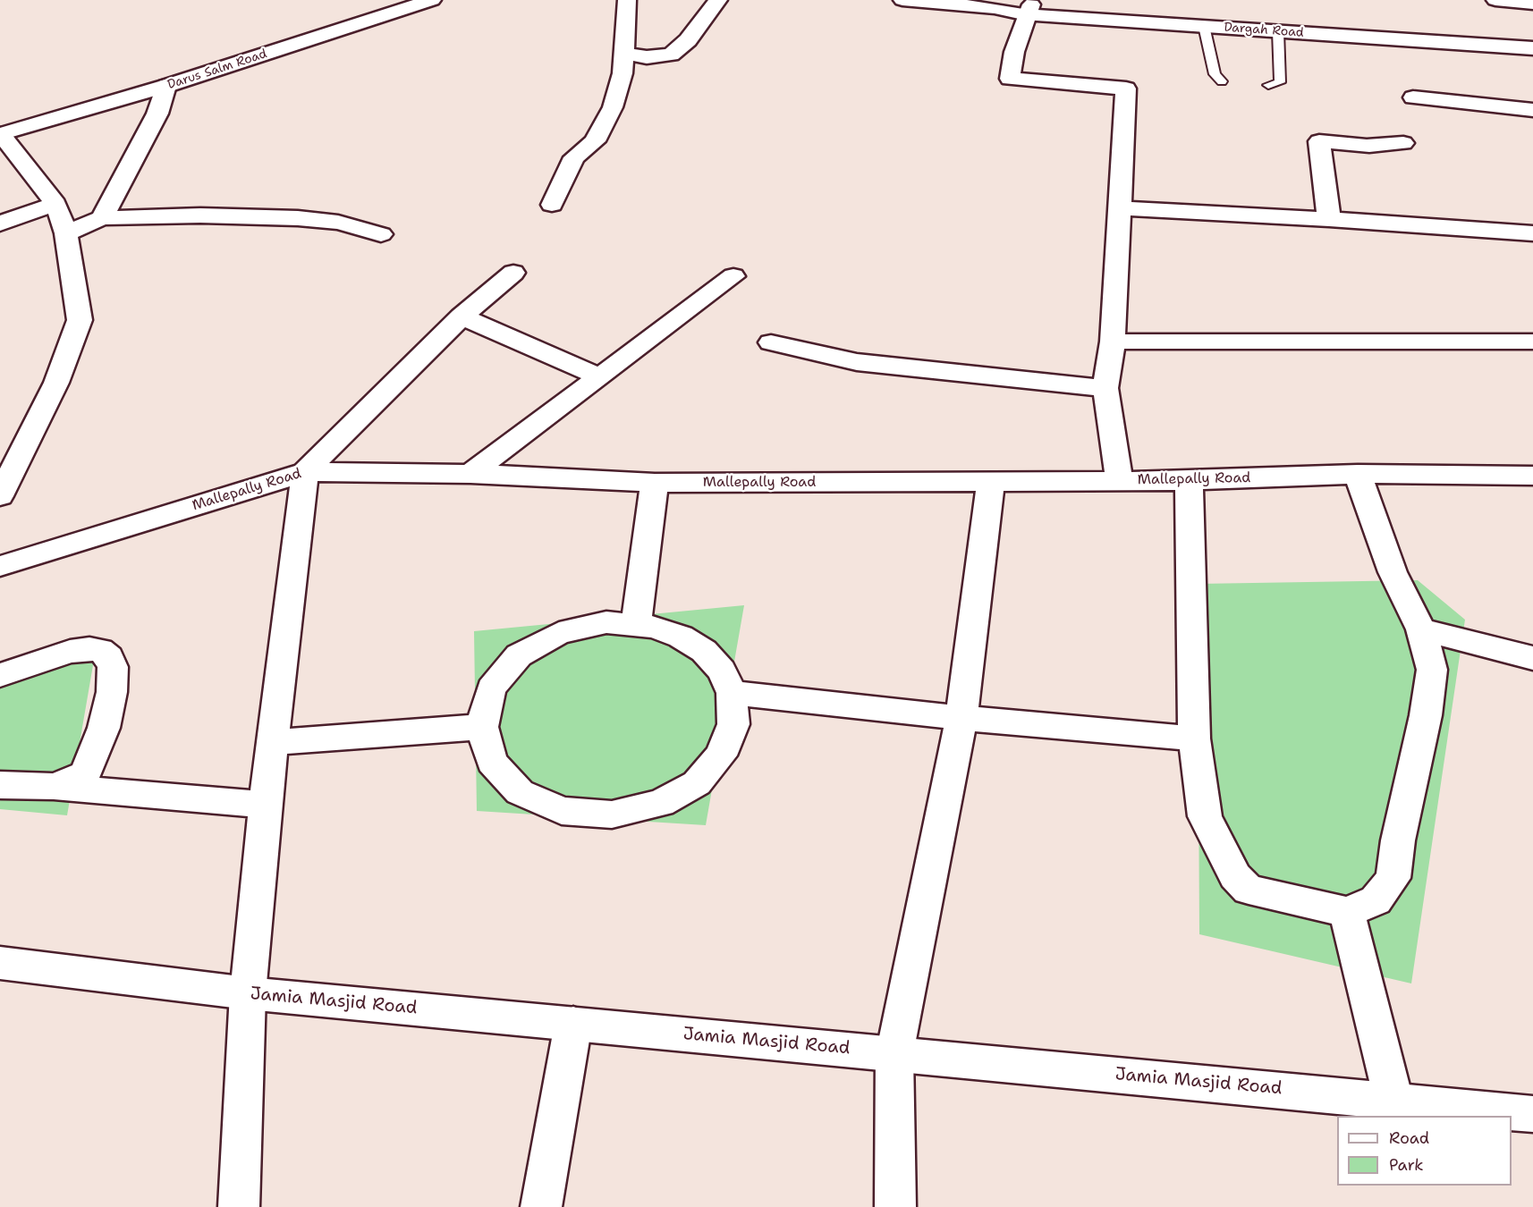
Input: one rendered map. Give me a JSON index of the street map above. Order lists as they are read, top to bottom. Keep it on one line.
{"streets":{"street":["Dargah Road","Darus Salm Road","Mallepally Road","Jamia Masjid Road"]},"legend":["Road","Park"]}
